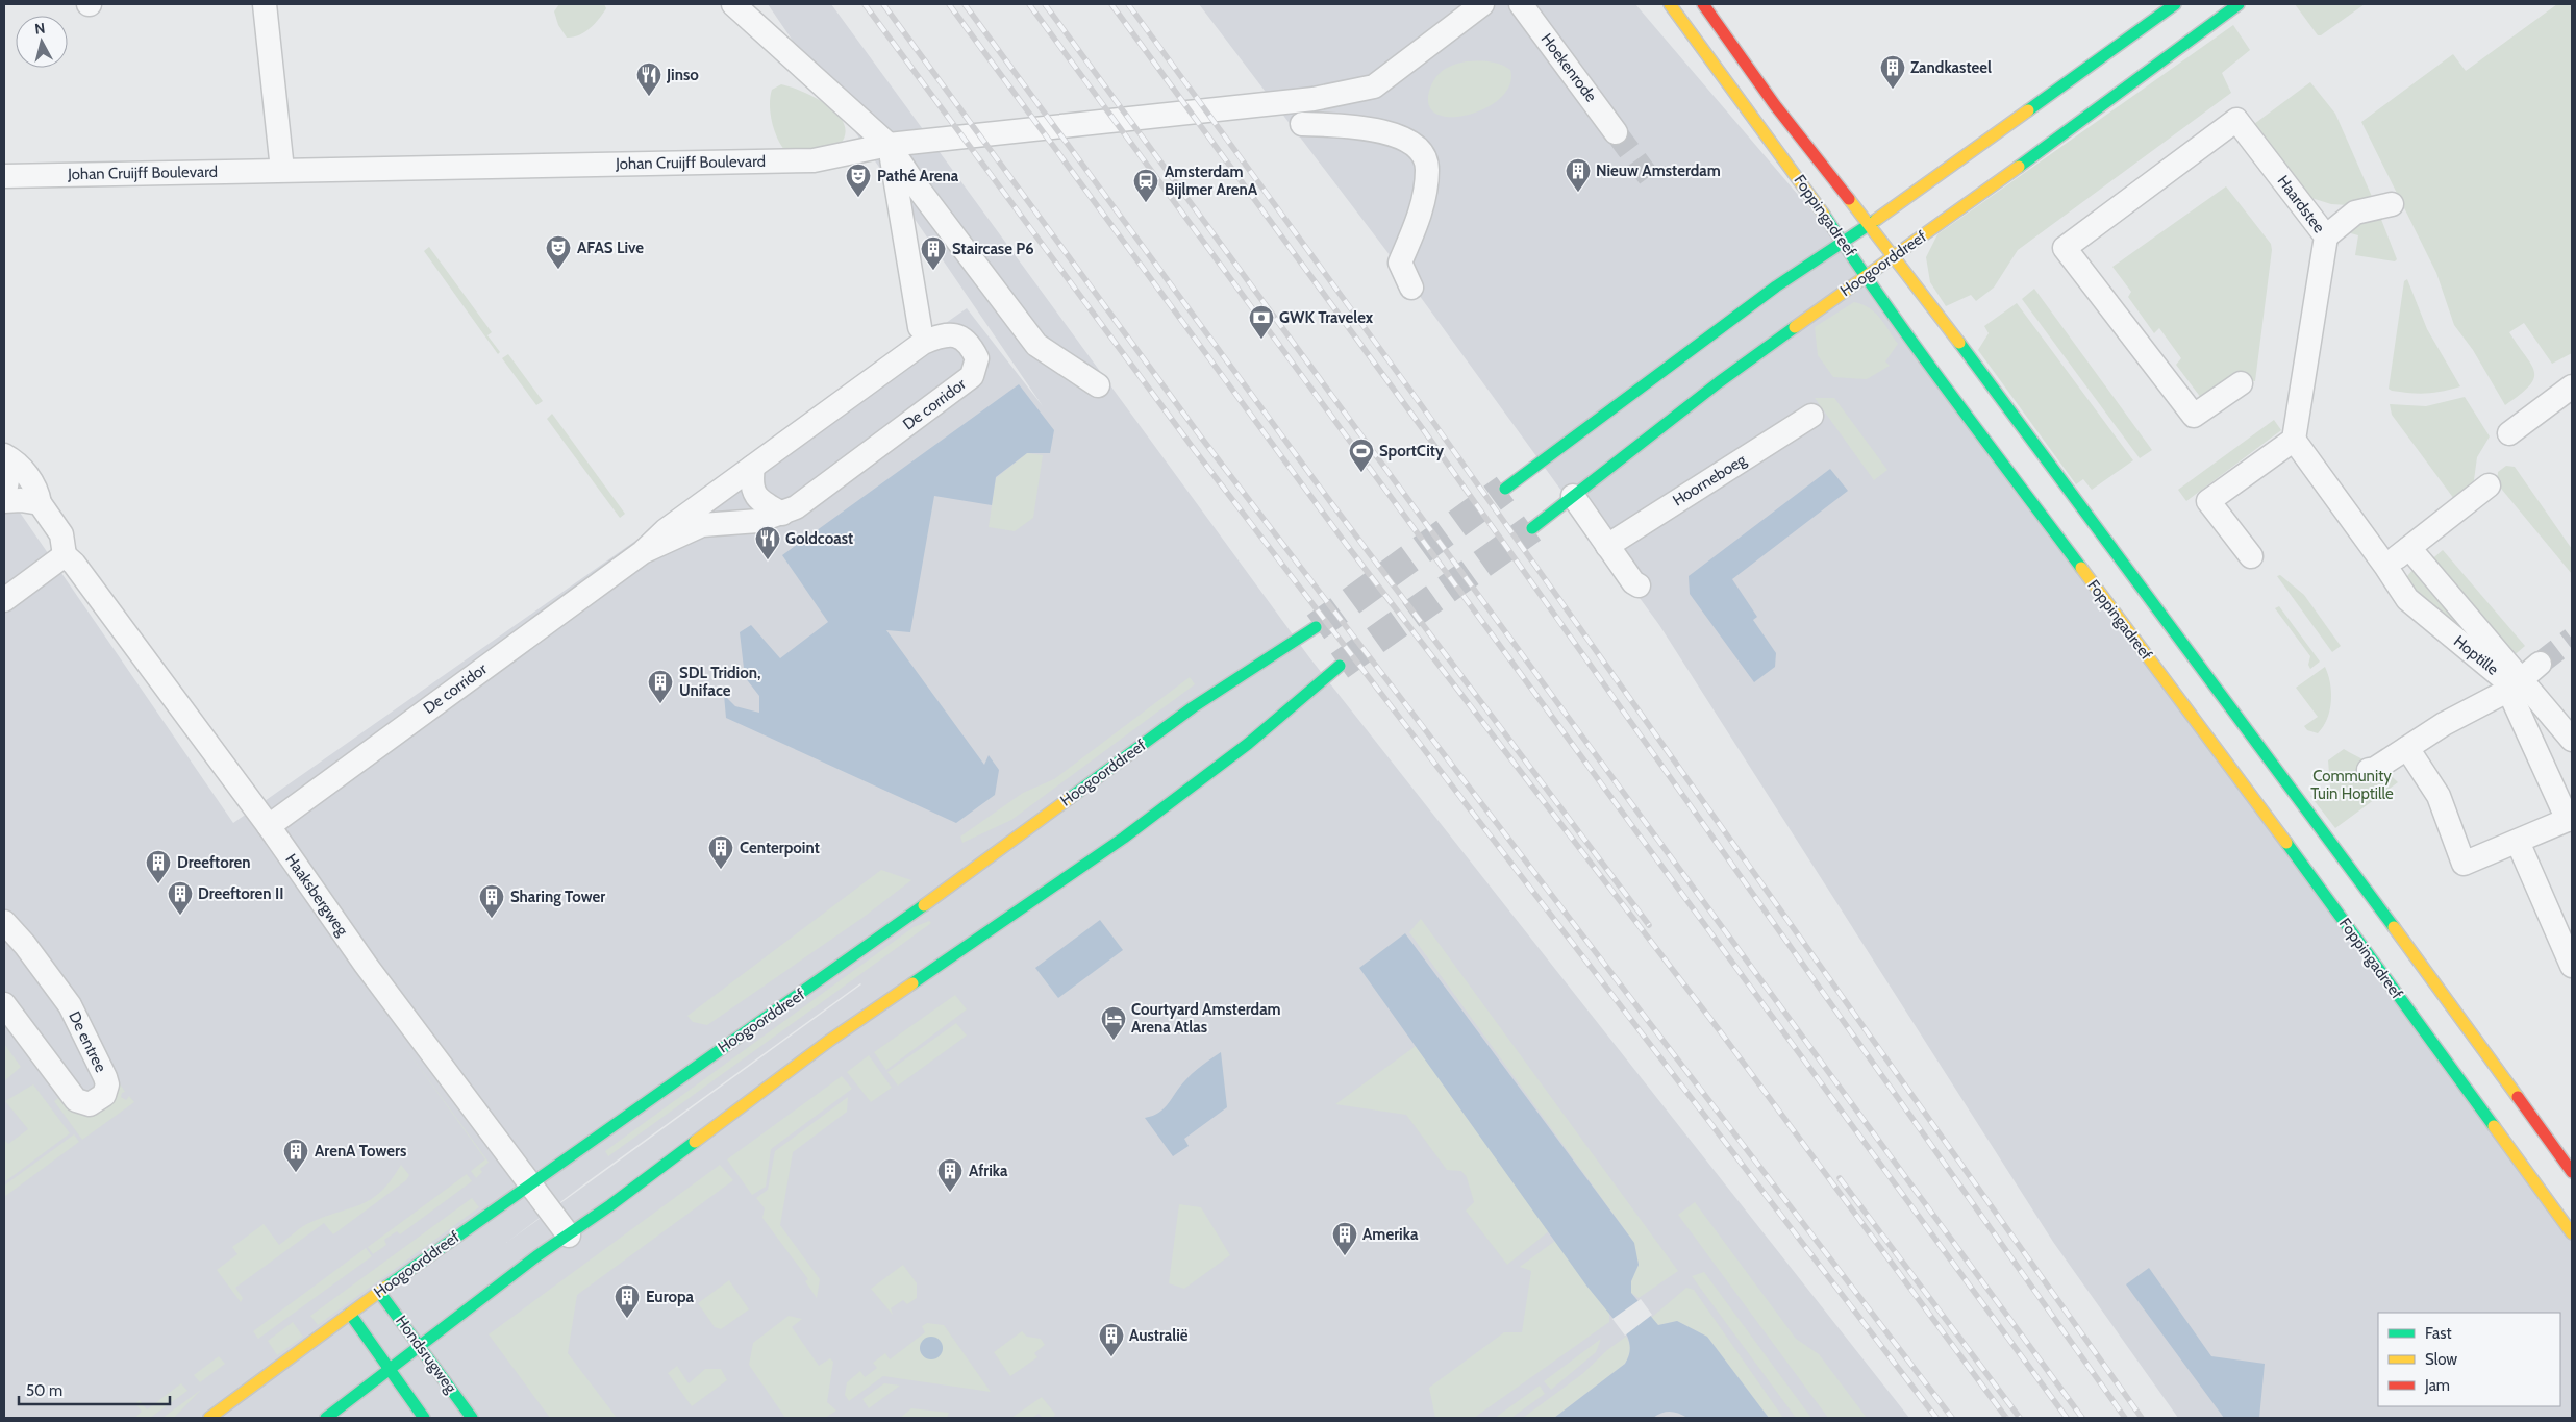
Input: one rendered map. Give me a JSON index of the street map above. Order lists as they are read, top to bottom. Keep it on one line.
{"streets":{"street":["Hoekenrode","Johan Cruijff Boulevard","Haardstee","Foppingadreef","Hoogoorddreef","De corridor","Hoorneboeg","Hoptille","Haaksbergweg","De entree","Hondsrugweg"]},"crossings":[["Haardstee","Hoptille"],["Foppingadreef","Hoogoorddreef"],["Hoogoorddreef","Haaksbergweg"],["Hoogoorddreef","Hondsrugweg"],["De corridor","Haaksbergweg"]],"parks":["Community Tuin Hoptille"],"places":{"building":["Zandkasteel","Nieuw Amsterdam","Staircase P6","SDL Tridion, Uniface","Centerpoint","Dreeftoren","Dreeftoren II","Sharing Tower","ArenA Towers","Afrika","Amerika","Europa","Australië"],"restaurant":["Jinso","Goldcoast"],"theatre":["Pathé Arena","AFAS Live"],"station":["Amsterdam Bijlmer ArenA"],"bank":["GWK Travelex"],"sports":["SportCity"],"hotel":["Courtyard Amsterdam Arena Atlas"]},"legend":["Fast","Slow","Jam"],"scale_bar":"50 m","north":"top"}
